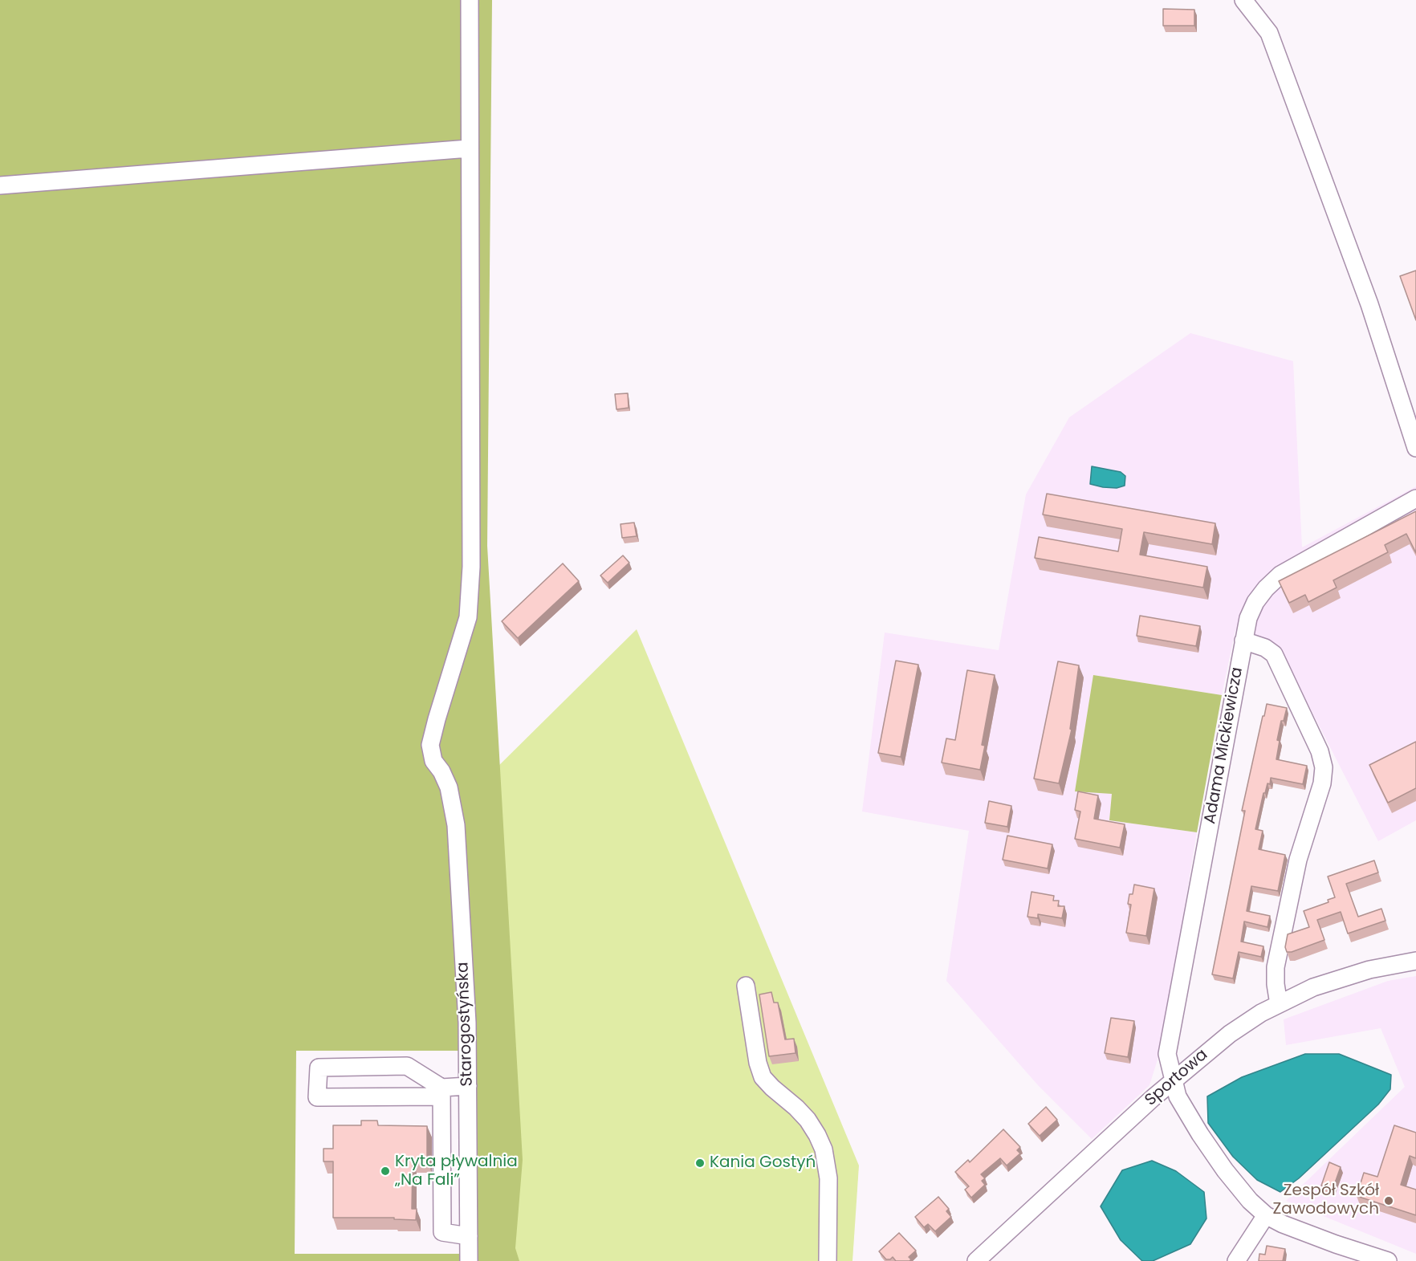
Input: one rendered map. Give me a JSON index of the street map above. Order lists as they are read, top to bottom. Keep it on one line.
{"streets":{"street":["Adama Mickiewicza","Starogostyńska","Sportowa"]},"crossings":[["Adama Mickiewicza","Sportowa"]],"places":["Kania Gostyń","Kryta pływalnia „Na Fali”","Zespół Szkół Zawodowych"]}
